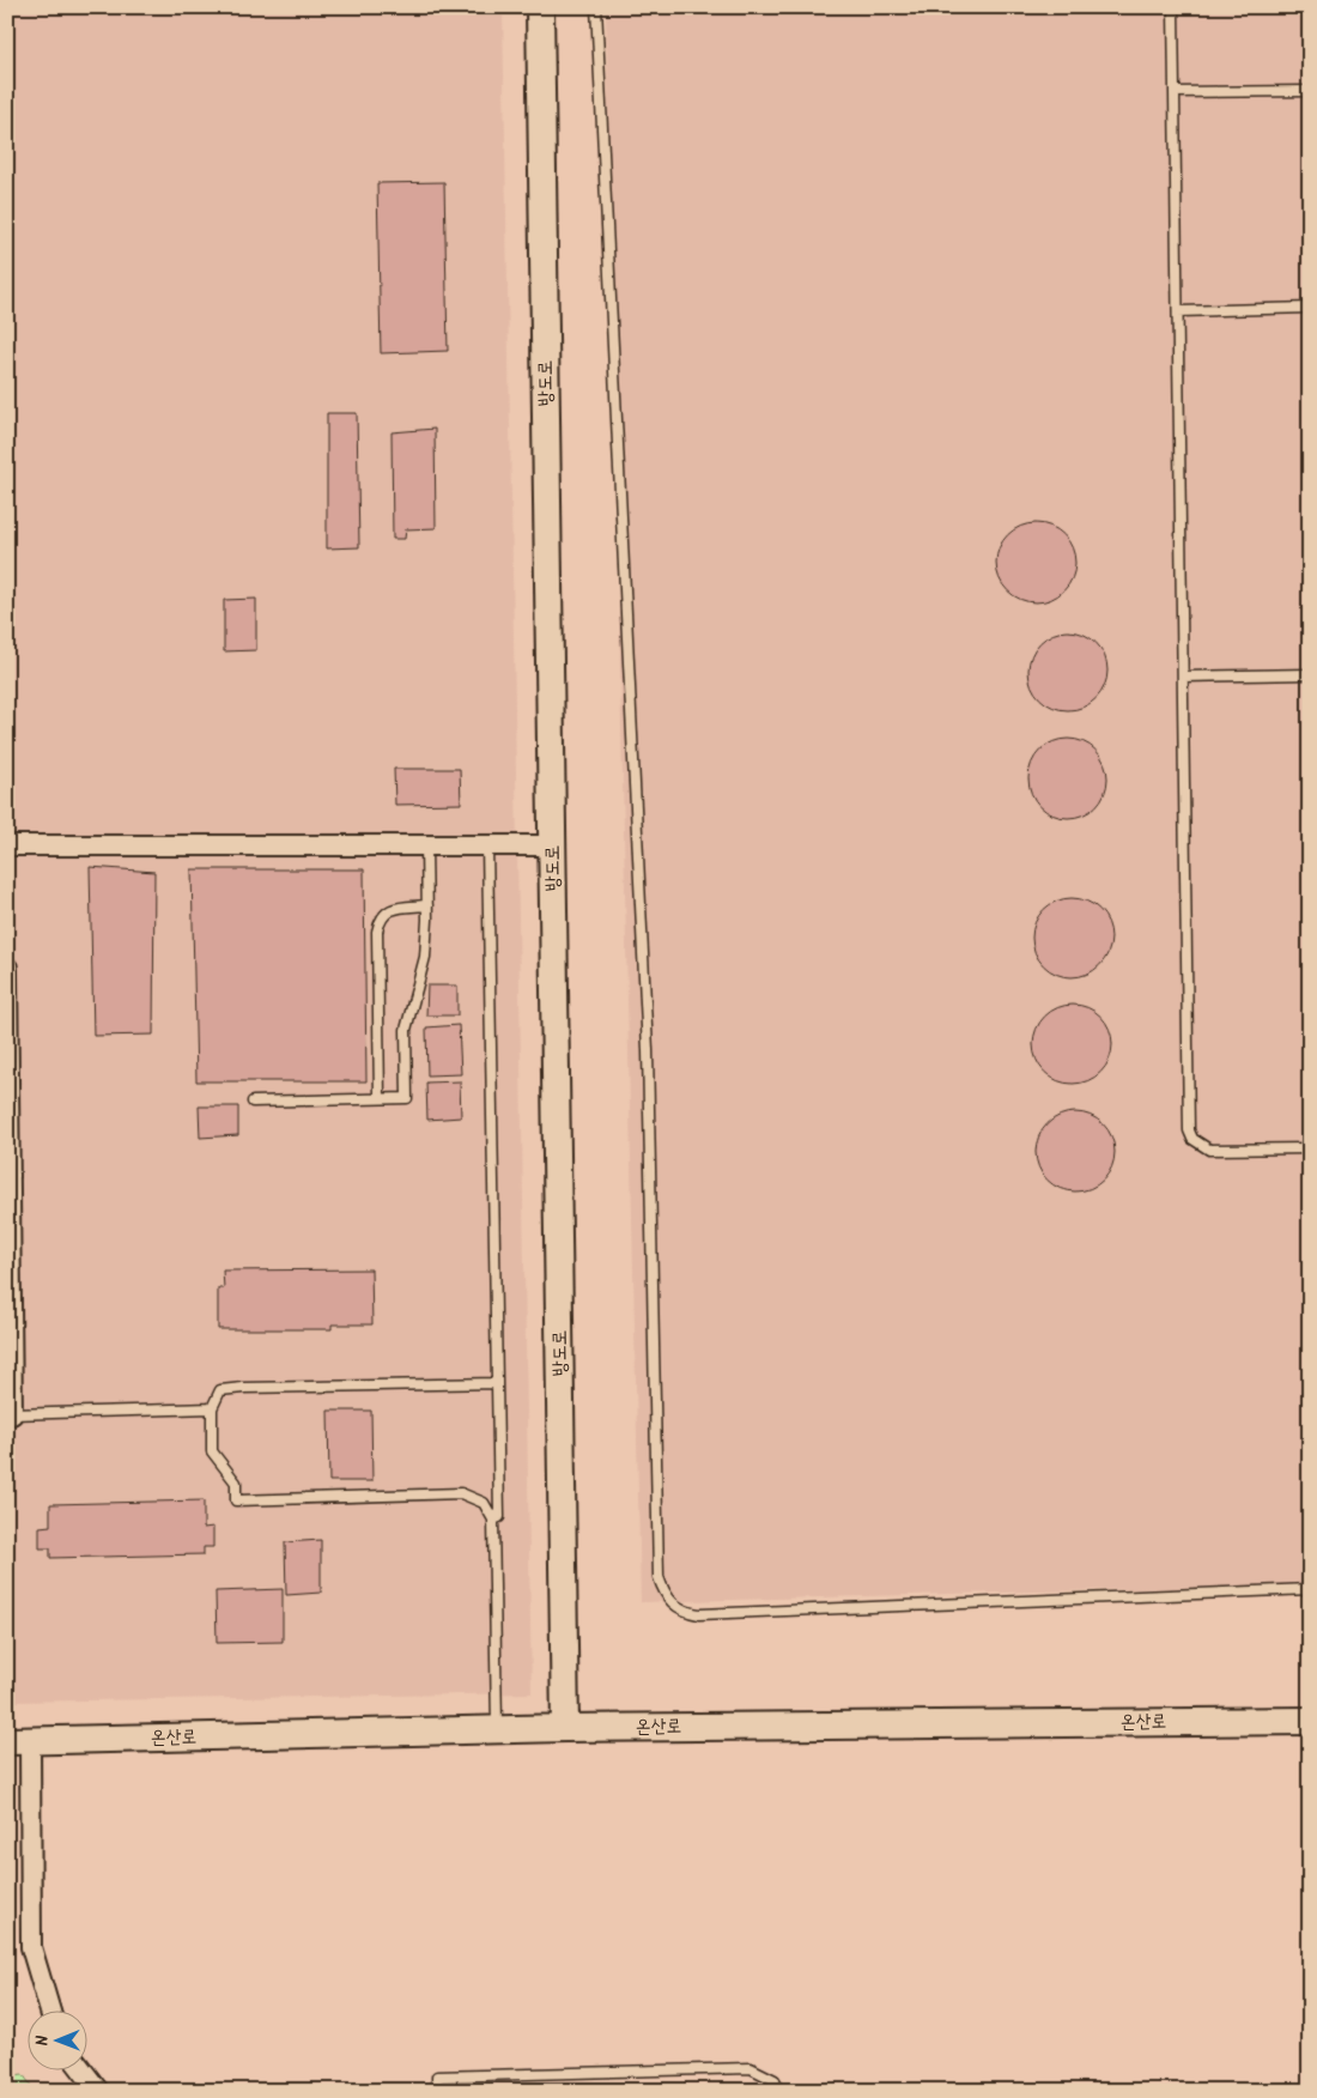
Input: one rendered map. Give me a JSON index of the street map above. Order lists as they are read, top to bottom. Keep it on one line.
{"streets":{"street":["방도로","온산로"]},"crossings":[["방도로","온산로"]],"north":"left"}
